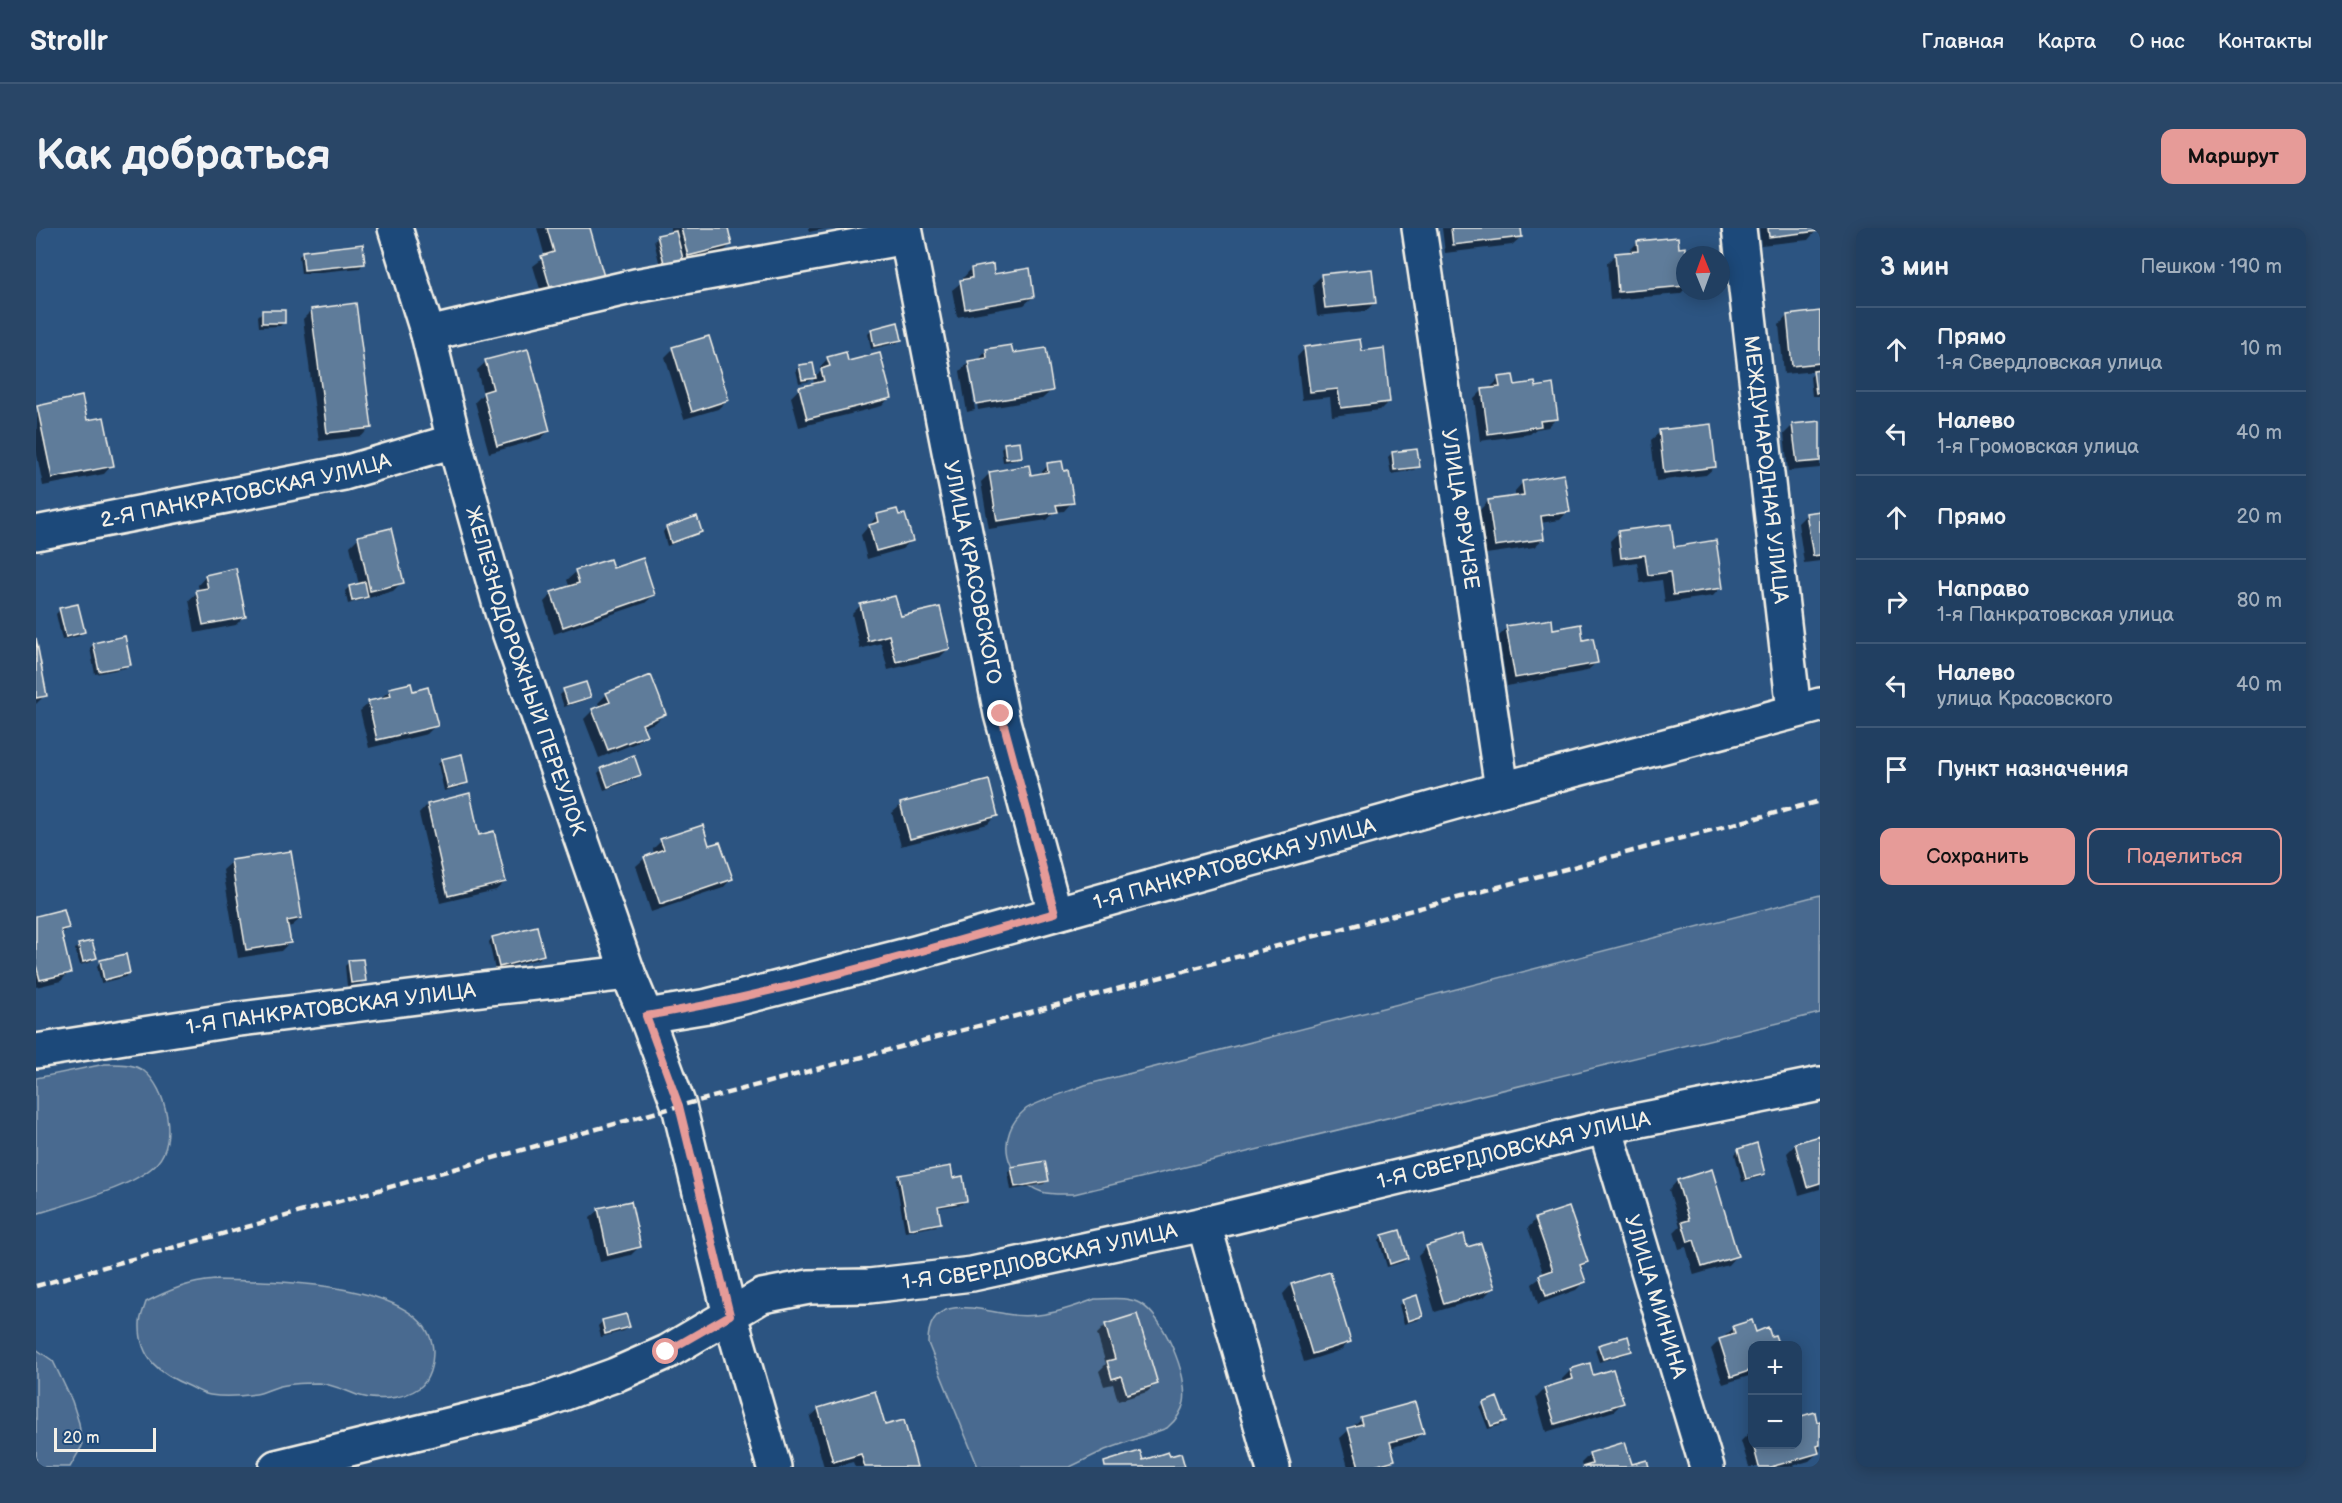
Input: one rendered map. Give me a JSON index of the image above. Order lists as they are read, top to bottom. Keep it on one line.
{"streets":{"street":["МЕЖДУНАРОДНАЯ УЛИЦА","2-Я ПАНКРАТОВСКАЯ УЛИЦА","УЛИЦА ФРУНЗЕ","УЛИЦА КРАСОВСКОГО","ЖЕЛЕЗНОДОРОЖНЫЙ ПЕРЕУЛОК","1-Я ПАНКРАТОВСКАЯ УЛИЦА","1-Я СВЕРДЛОВСКАЯ УЛИЦА","УЛИЦА МИНИНА"]},"crossings":[["МЕЖДУНАРОДНАЯ УЛИЦА","1-Я ПАНКРАТОВСКАЯ УЛИЦА"],["2-Я ПАНКРАТОВСКАЯ УЛИЦА","ЖЕЛЕЗНОДОРОЖНЫЙ ПЕРЕУЛОК"],["УЛИЦА ФРУНЗЕ","1-Я ПАНКРАТОВСКАЯ УЛИЦА"],["УЛИЦА КРАСОВСКОГО","1-Я ПАНКРАТОВСКАЯ УЛИЦА"],["ЖЕЛЕЗНОДОРОЖНЫЙ ПЕРЕУЛОК","1-Я ПАНКРАТОВСКАЯ УЛИЦА"],["ЖЕЛЕЗНОДОРОЖНЫЙ ПЕРЕУЛОК","1-Я СВЕРДЛОВСКАЯ УЛИЦА"],["1-Я СВЕРДЛОВСКАЯ УЛИЦА","УЛИЦА МИНИНА"]],"scale_bar":"20 m","north":"top","page":{"header":"Strollr","nav":["Главная","Карта","О нас","Контакты"],"buttons":["Маршрут",["Сохранить","Поделиться"]],"title":"Как добраться","heading":["3 мин","Пешком · 190 m"],"list":[["Прямо","1-я Свердловская улица","10 m"],["Налево","1-я Громовская улица","40 m"],["Прямо","20 m"],["Направо","1-я Панкратовская улица","80 m"],["Налево","улица Красовского","40 m"],"Пункт назначения"],"map_buttons":["+","−"],"scale":"20 m"}}
